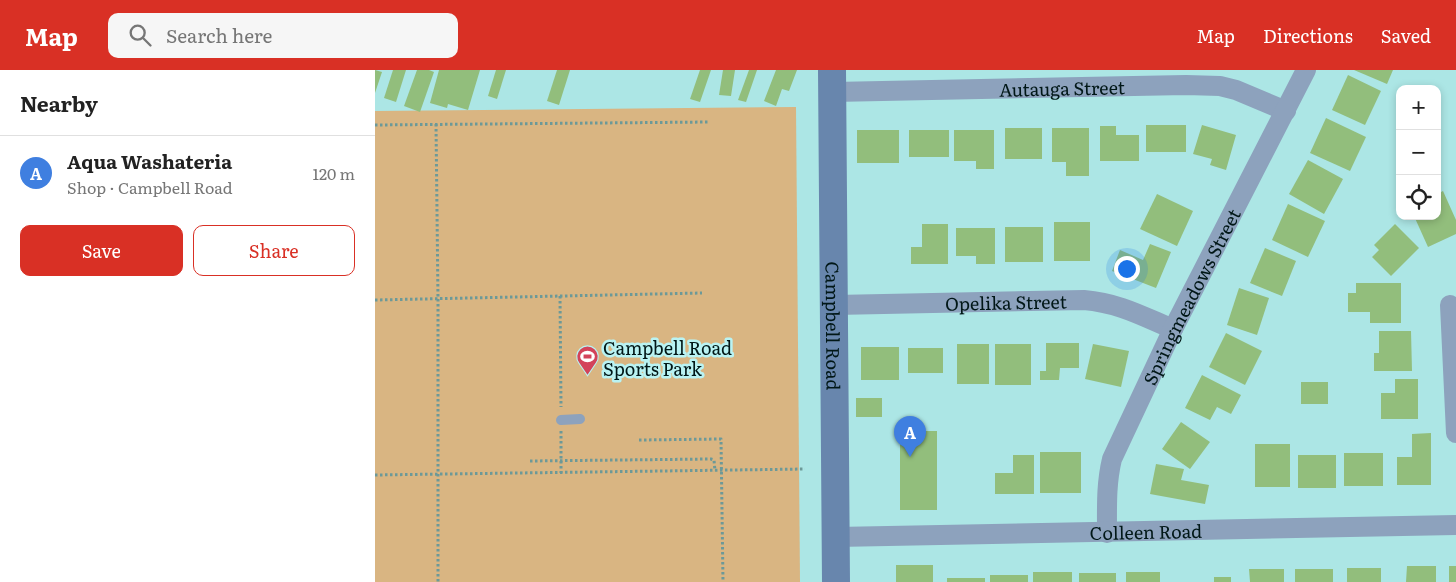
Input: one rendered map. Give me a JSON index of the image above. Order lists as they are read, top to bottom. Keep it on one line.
{"streets":{"street":["Autauga Street","Springmeadows Street","Opelika Street","Campbell Road","Colleen Road"]},"crossings":[["Autauga Street","Springmeadows Street"],["Autauga Street","Campbell Road"],["Springmeadows Street","Opelika Street"],["Springmeadows Street","Colleen Road"],["Opelika Street","Campbell Road"],["Campbell Road","Colleen Road"]],"places":{"sports":["Campbell Road Sports Park"]},"page":{"header":"Map","search":"Search here","nav":["Map","Directions","Saved"],"heading":"Nearby","map_buttons":["+","−"],"list":[{"mark":"A","name":"Aqua Washateria","note":"Shop · Campbell Road","value":"120 m"}],"buttons":["Save","Share"],"pins":"A"}}
